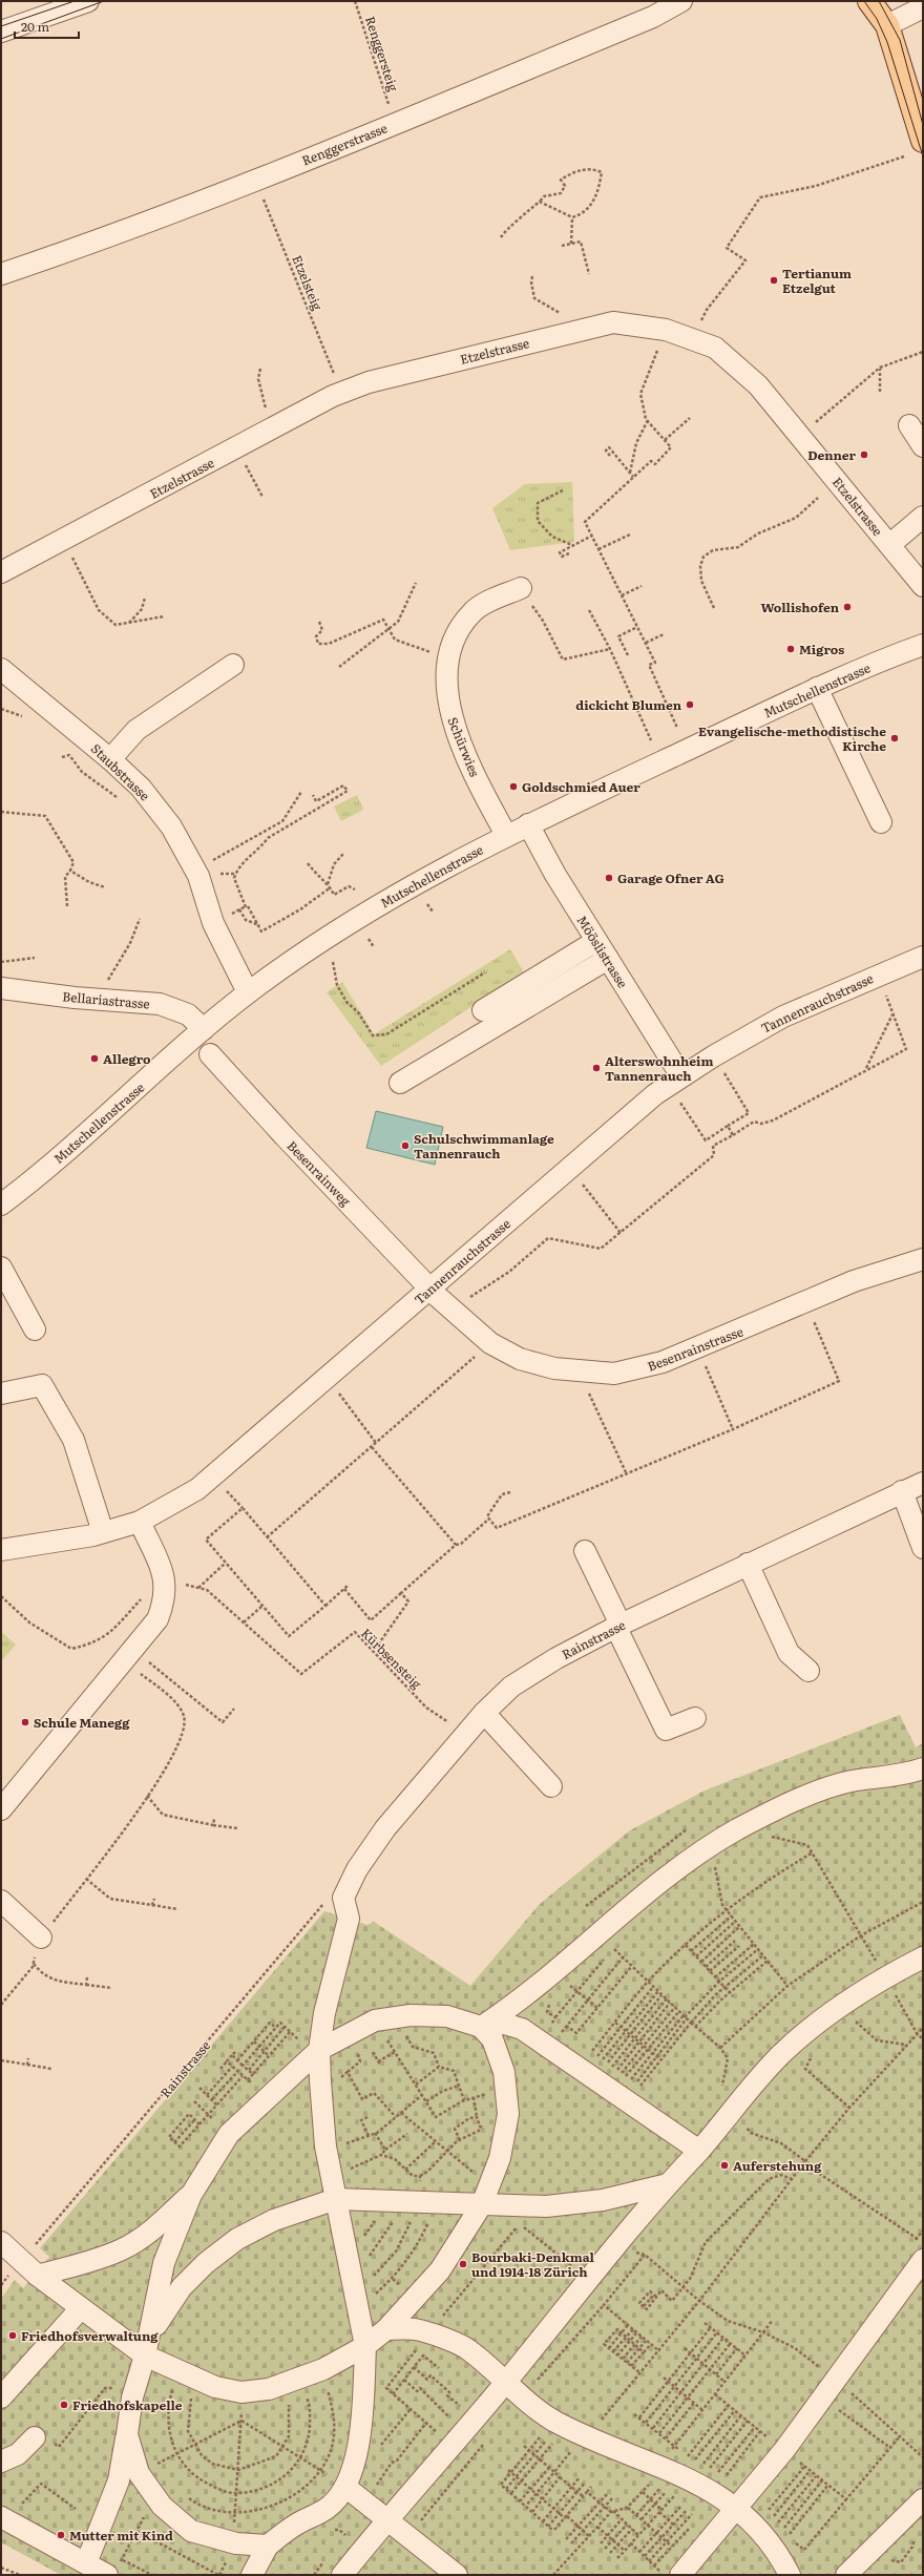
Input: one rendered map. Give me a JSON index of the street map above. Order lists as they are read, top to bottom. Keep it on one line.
{"streets":{"street":["Renggerstrasse","Etzelstrasse","Mutschellenstrasse","Schürwies","Staubstrasse","Mööslistrasse","Bellariastrasse","Tannenrauchstrasse","Besenrainweg","Besenrainstrasse","Rainstrasse"],"path":["Renggersteig","Etzelsteig","Kürbsensteig"]},"crossings":[["Mutschellenstrasse","Schürwies"],["Mutschellenstrasse","Staubstrasse"],["Mutschellenstrasse","Mööslistrasse"],["Mutschellenstrasse","Bellariastrasse"],["Mööslistrasse","Tannenrauchstrasse"],["Tannenrauchstrasse","Besenrainweg"],["Tannenrauchstrasse","Besenrainstrasse"],["Besenrainweg","Besenrainstrasse"],["Rainstrasse","Kürbsensteig"]],"places":["Tertianum Etzelgut","Denner","Wollishofen","Migros","dickicht Blumen","Evangelische-methodistische Kirche","Goldschmied Auer","Garage Ofner AG","Allegro","Alterswohnheim Tannenrauch","Schulschwimmanlage Tannenrauch","Schule Manegg","Auferstehung","Bourbaki-Denkmal und 1914-18 Zürich","Friedhofsverwaltung","Friedhofskapelle","Mutter mit Kind"],"scale_bar":"20 m"}
